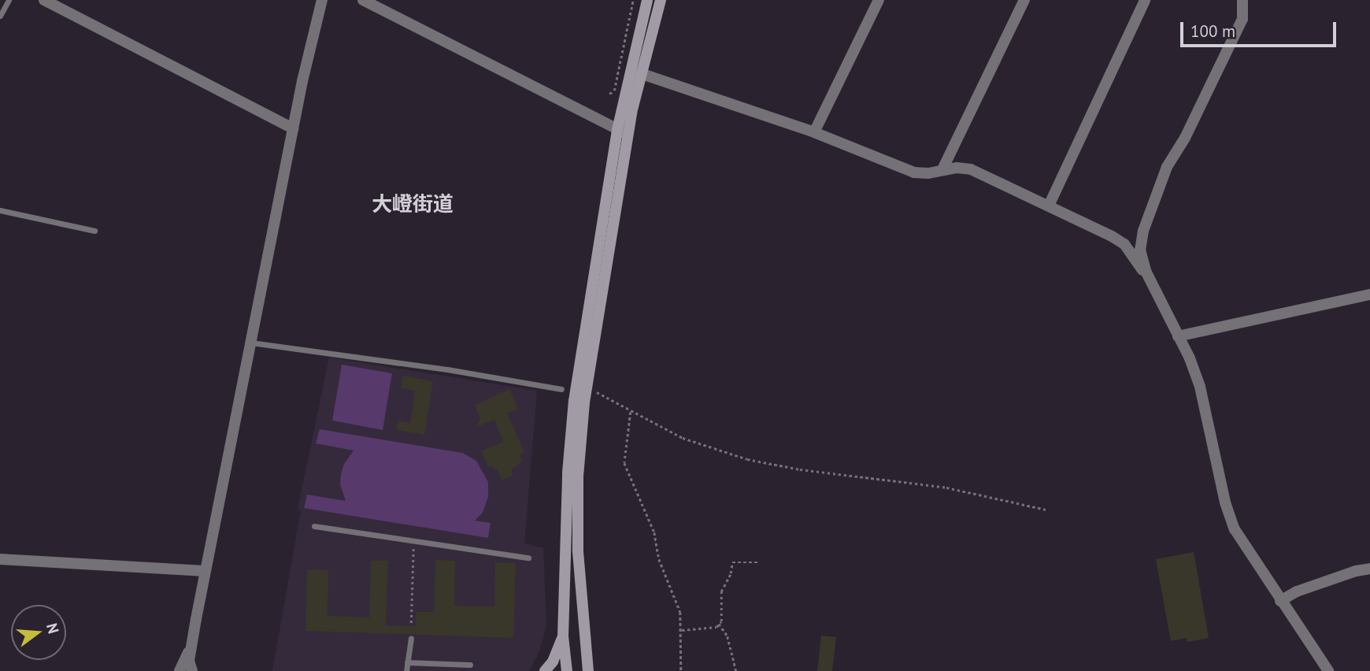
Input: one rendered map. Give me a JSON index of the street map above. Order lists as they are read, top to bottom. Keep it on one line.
{"districts":["大嶝街道"],"scale_bar":"100 m","north":"right"}
